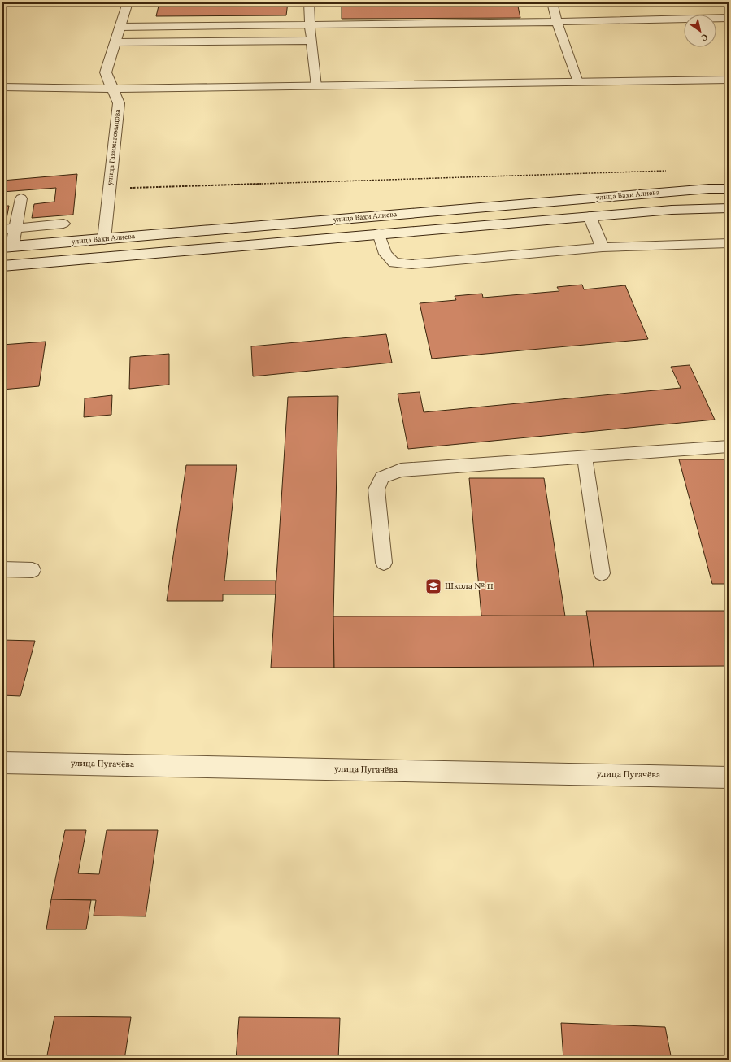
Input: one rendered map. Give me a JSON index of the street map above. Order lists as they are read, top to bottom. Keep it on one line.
{"streets":{"street":["улица Газимагомадова","улица Вахи Алиева","улица Пугачёва"]},"crossings":[["улица Газимагомадова","улица Вахи Алиева"]],"places":{"school or university":["Школа № 11"]},"north":"bottom right"}
